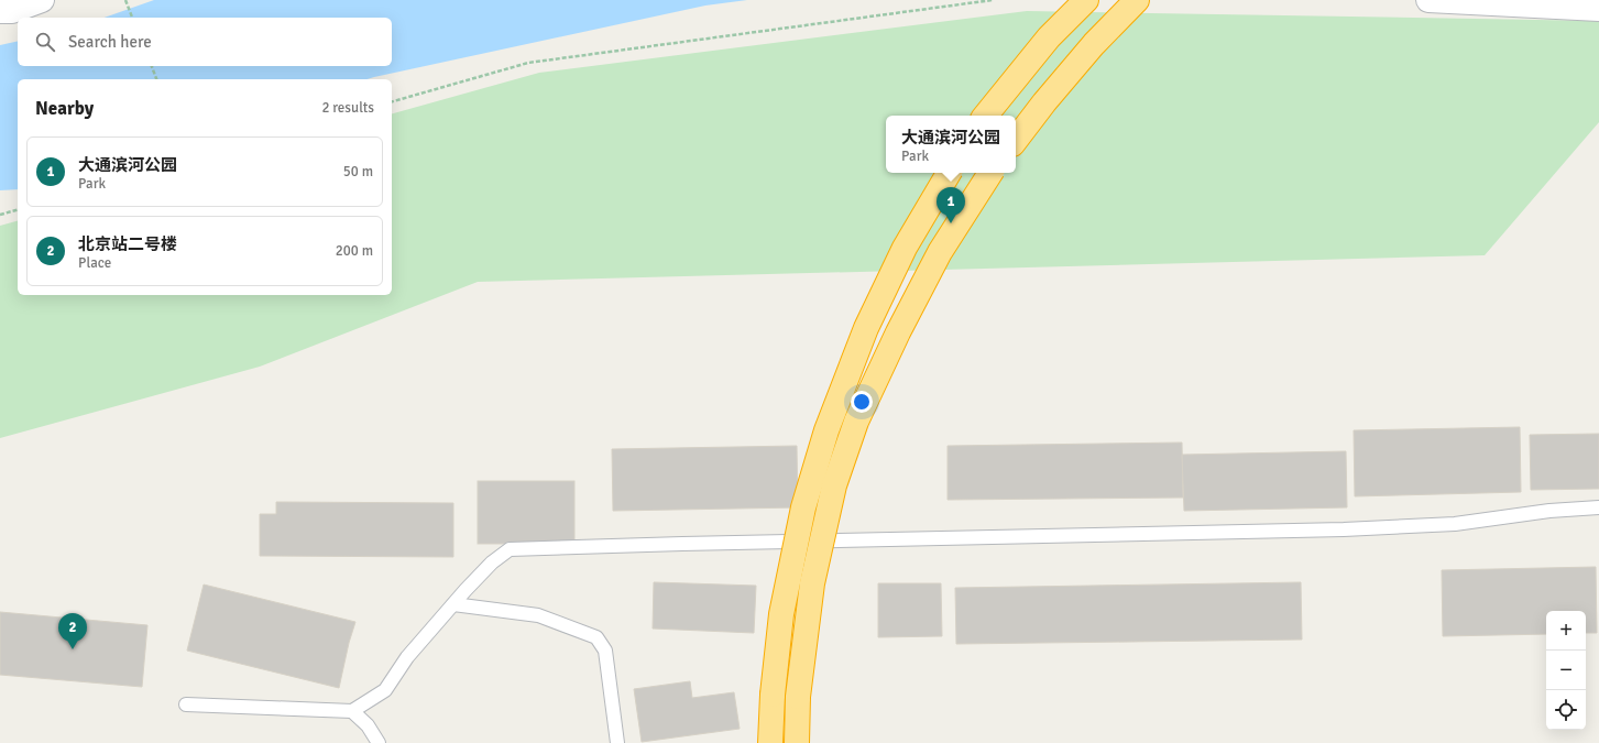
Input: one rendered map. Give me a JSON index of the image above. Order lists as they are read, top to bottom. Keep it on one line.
{"page":{"search":"Search here","heading":["Nearby","2 results"],"popup":["大通滨河公园","Park"],"list":[{"mark":"1","name":"大通滨河公园","note":"Park","value":"50 m"},{"mark":"2","name":"北京站二号楼","note":"Place","value":"200 m"}],"pins":["1","2"],"map_buttons":["+","−"]}}
